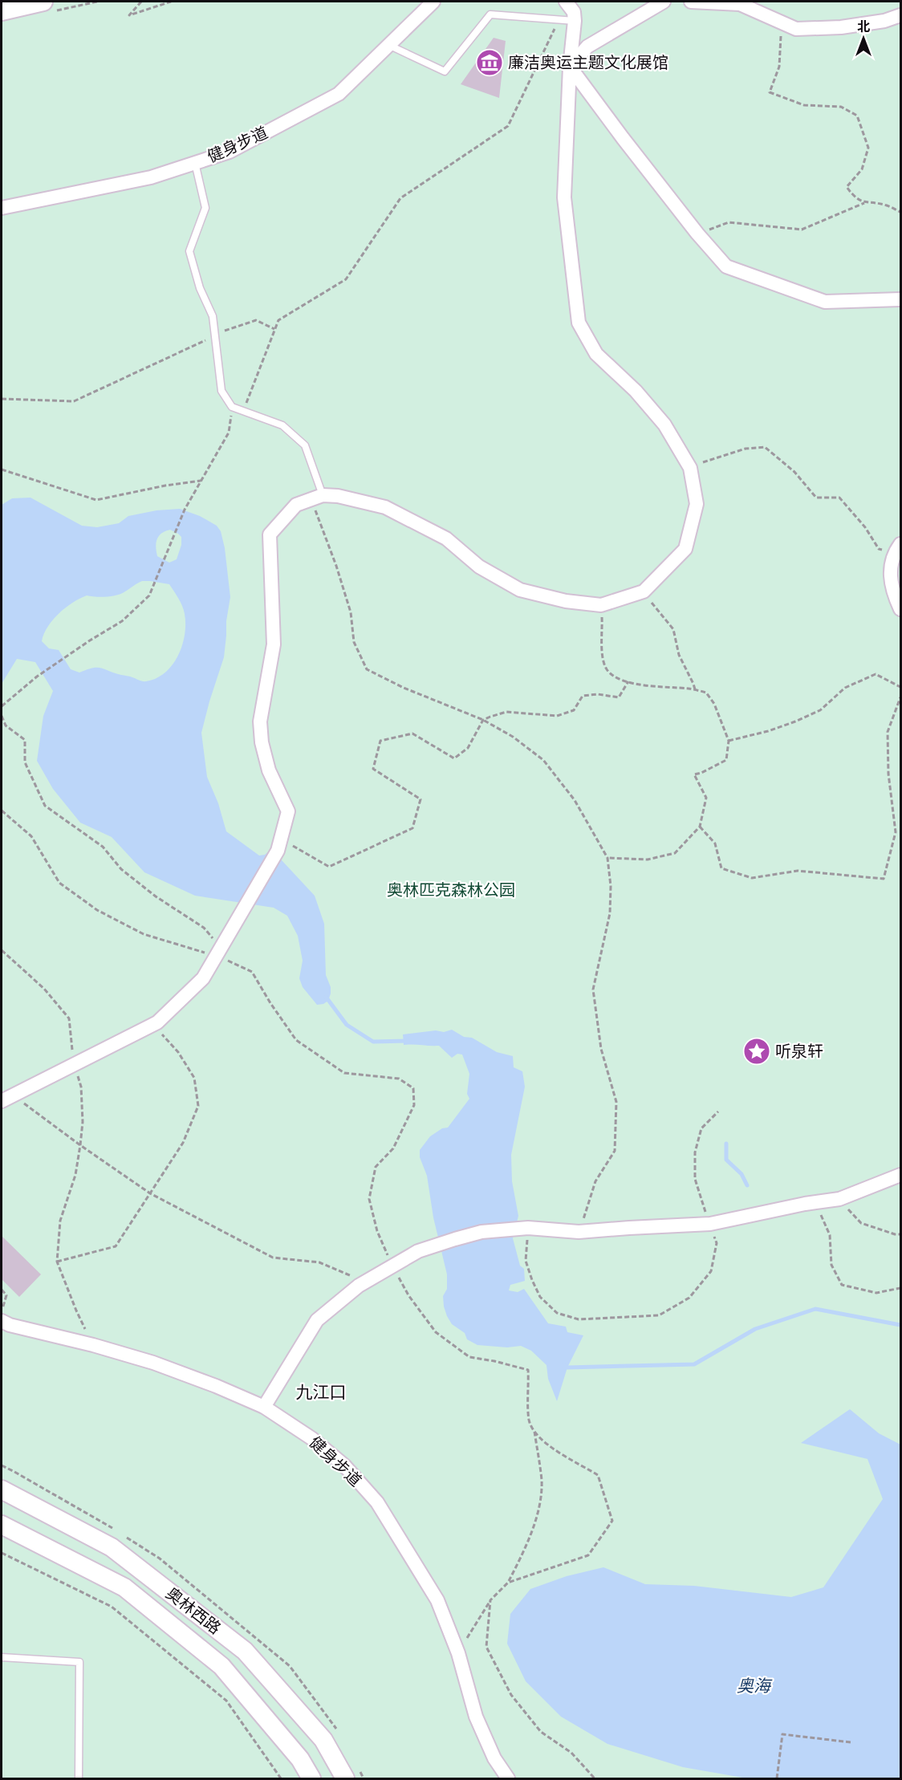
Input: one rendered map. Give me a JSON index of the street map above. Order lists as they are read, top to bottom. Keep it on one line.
{"streets":{"main road":["奥林西路"],"street":["健身步道"]},"districts":["九江口"],"water":["奥海"],"parks":["奥林匹克森林公园"],"places":{"museum":["廉洁奥运主题文化展馆"],"place":["听泉轩"]},"north":"top"}
